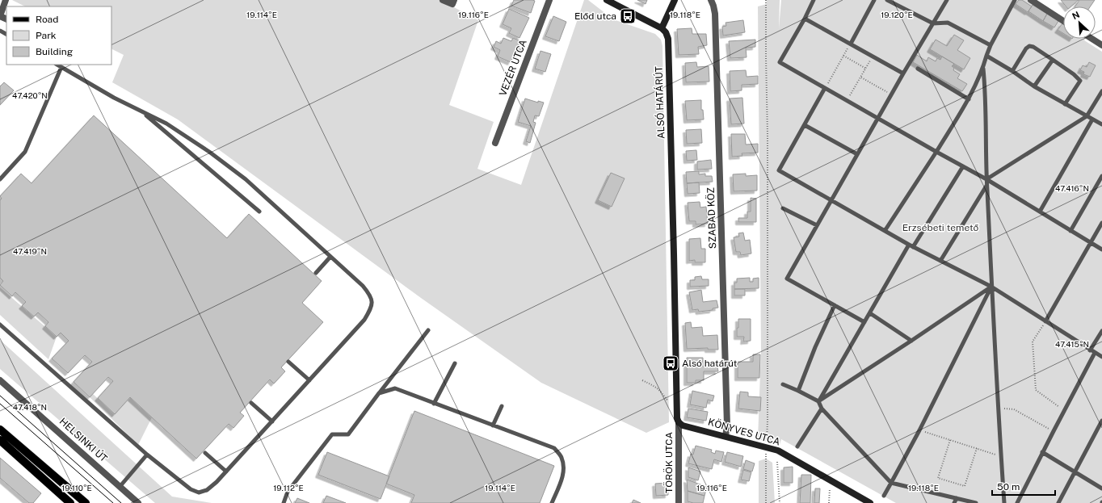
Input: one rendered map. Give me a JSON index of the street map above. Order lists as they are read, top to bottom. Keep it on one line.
{"streets":{"street":["VEZÉR UTCA","ALSÓ HATÁRÚT","SZABAD KÖZ","KÖNYVES UTCA","HELSINKI ÚT","TÖRÖK UTCA"]},"crossings":[["ALSÓ HATÁRÚT","KÖNYVES UTCA"],["ALSÓ HATÁRÚT","TÖRÖK UTCA"],["SZABAD KÖZ","KÖNYVES UTCA"],["KÖNYVES UTCA","TÖRÖK UTCA"]],"parks":["Erzsébeti temető"],"places":{"bus stop":["Előd utca","Alsó határút"]},"legend":["Road","Park","Building"],"scale_bar":"50 m","north":"top left","coordinates":["19.114°E","19.116°E","19.120°E","19.118°E","47.420°N","47.416°N","47.419°N","47.415°N","47.418°N","19.110°E","19.112°E"]}
